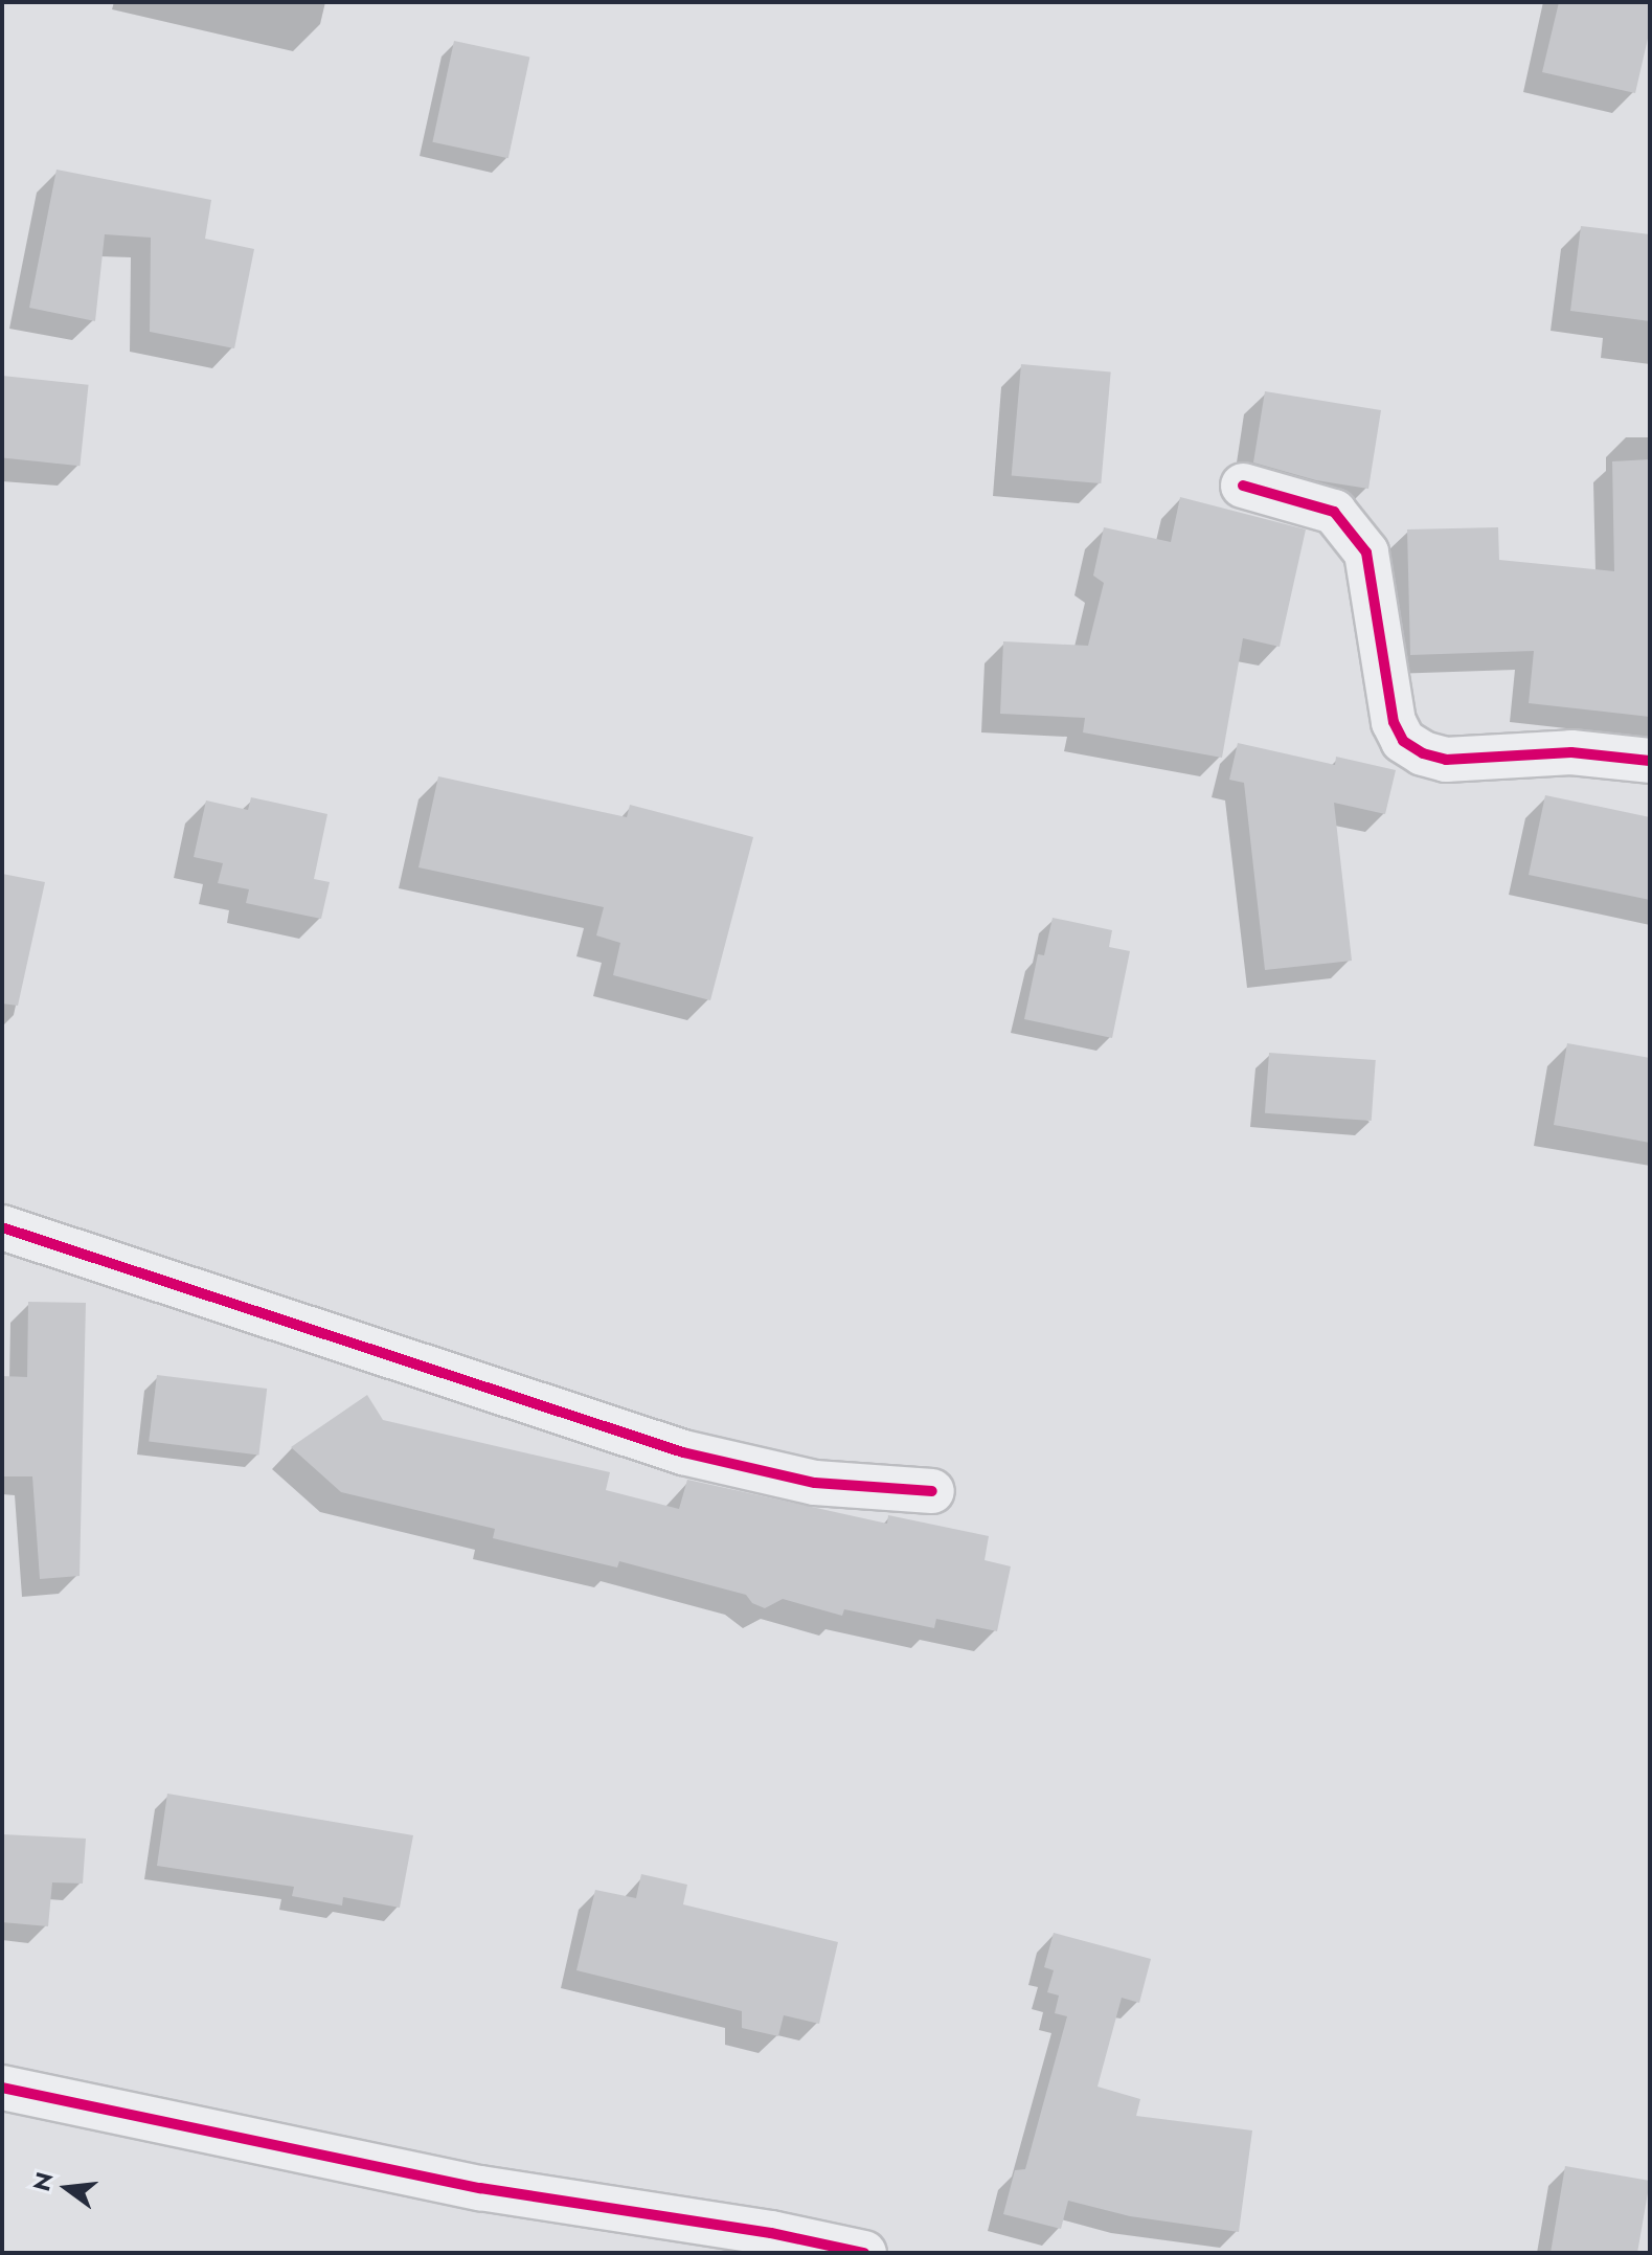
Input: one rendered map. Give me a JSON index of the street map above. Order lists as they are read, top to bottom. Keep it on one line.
{"north":"left"}
